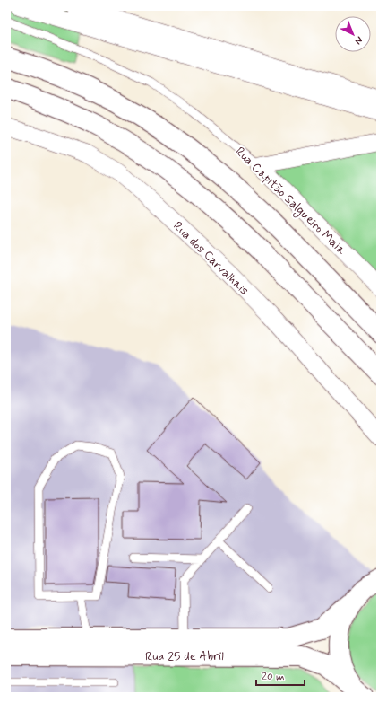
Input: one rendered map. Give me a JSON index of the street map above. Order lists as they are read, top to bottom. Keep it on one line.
{"streets":{"main road":["Rua 25 de Abril"],"street":["Rua Capitão Salgueiro Maia","Rua dos Carvalhais"]},"scale_bar":"20 m","north":"bottom right"}
